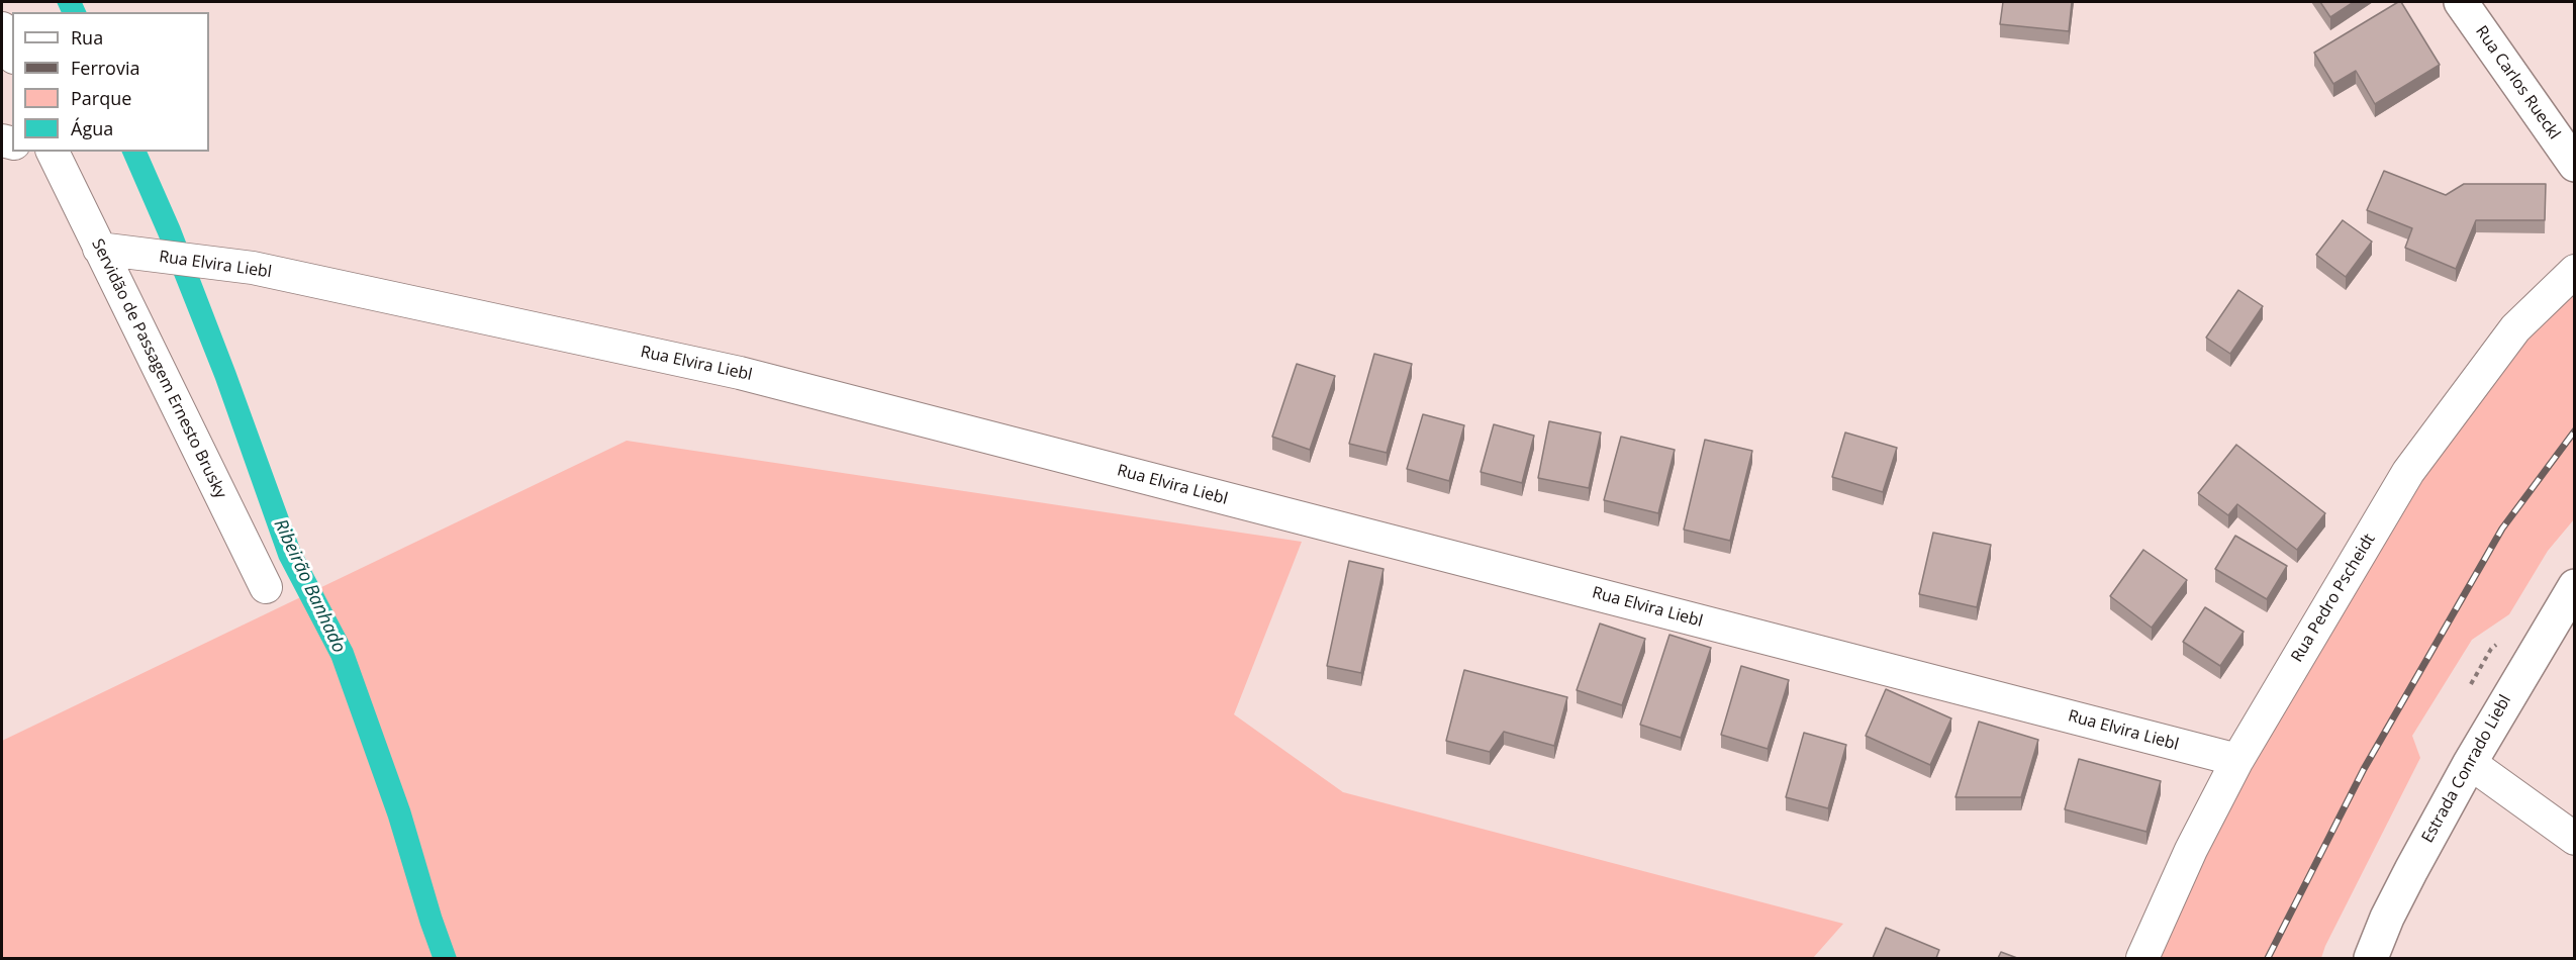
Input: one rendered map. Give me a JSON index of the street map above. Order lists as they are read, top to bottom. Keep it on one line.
{"streets":{"main road":["Rua Carlos Rueckl","Estrada Conrado Liebl"],"street":["Rua Elvira Liebl","Servidão de Passagem Ernesto Brusky","Rua Pedro Pscheidt"]},"crossings":[["Rua Elvira Liebl","Servidão de Passagem Ernesto Brusky"],["Rua Elvira Liebl","Rua Pedro Pscheidt"]],"water":["Ribeirão Banhado"],"legend":["Rua","Ferrovia","Parque","Água"]}
